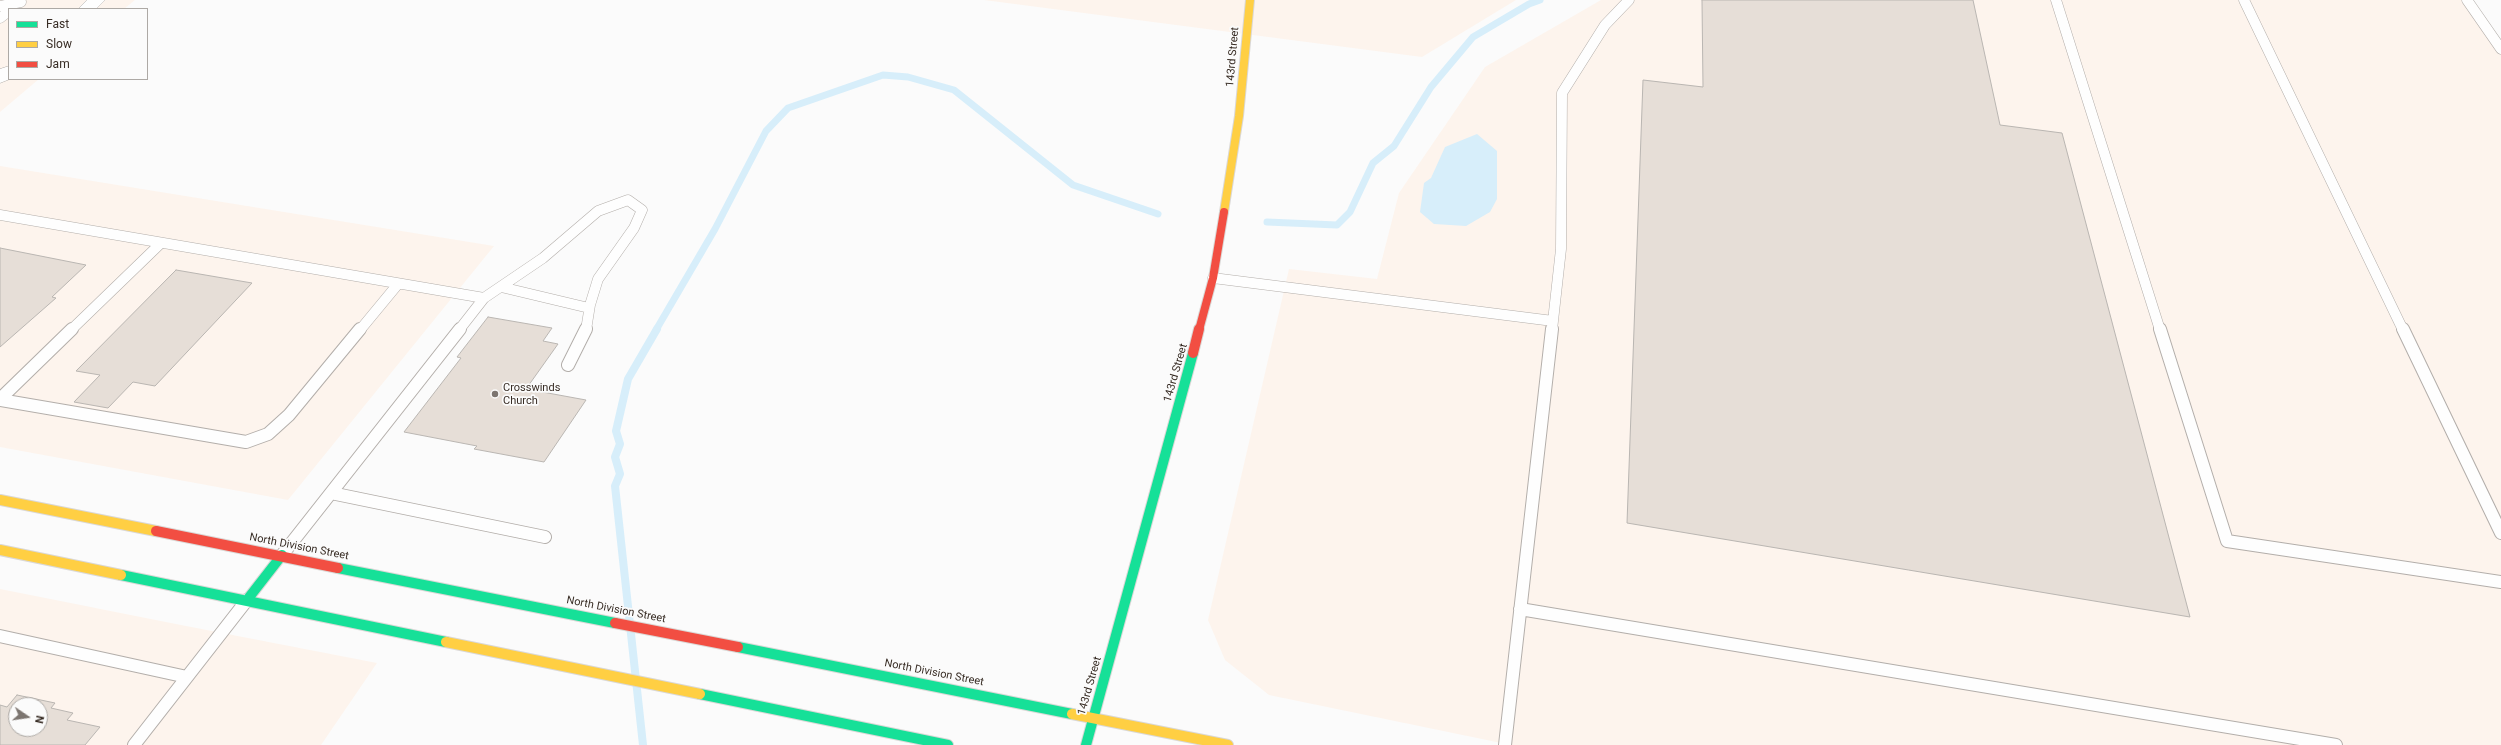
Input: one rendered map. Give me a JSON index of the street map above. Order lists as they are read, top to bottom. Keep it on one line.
{"streets":{"main road":["143rd Street","North Division Street"]},"crossings":[["143rd Street","North Division Street"]],"places":["Crosswinds Church"],"legend":["Fast","Slow","Jam"],"north":"right"}
